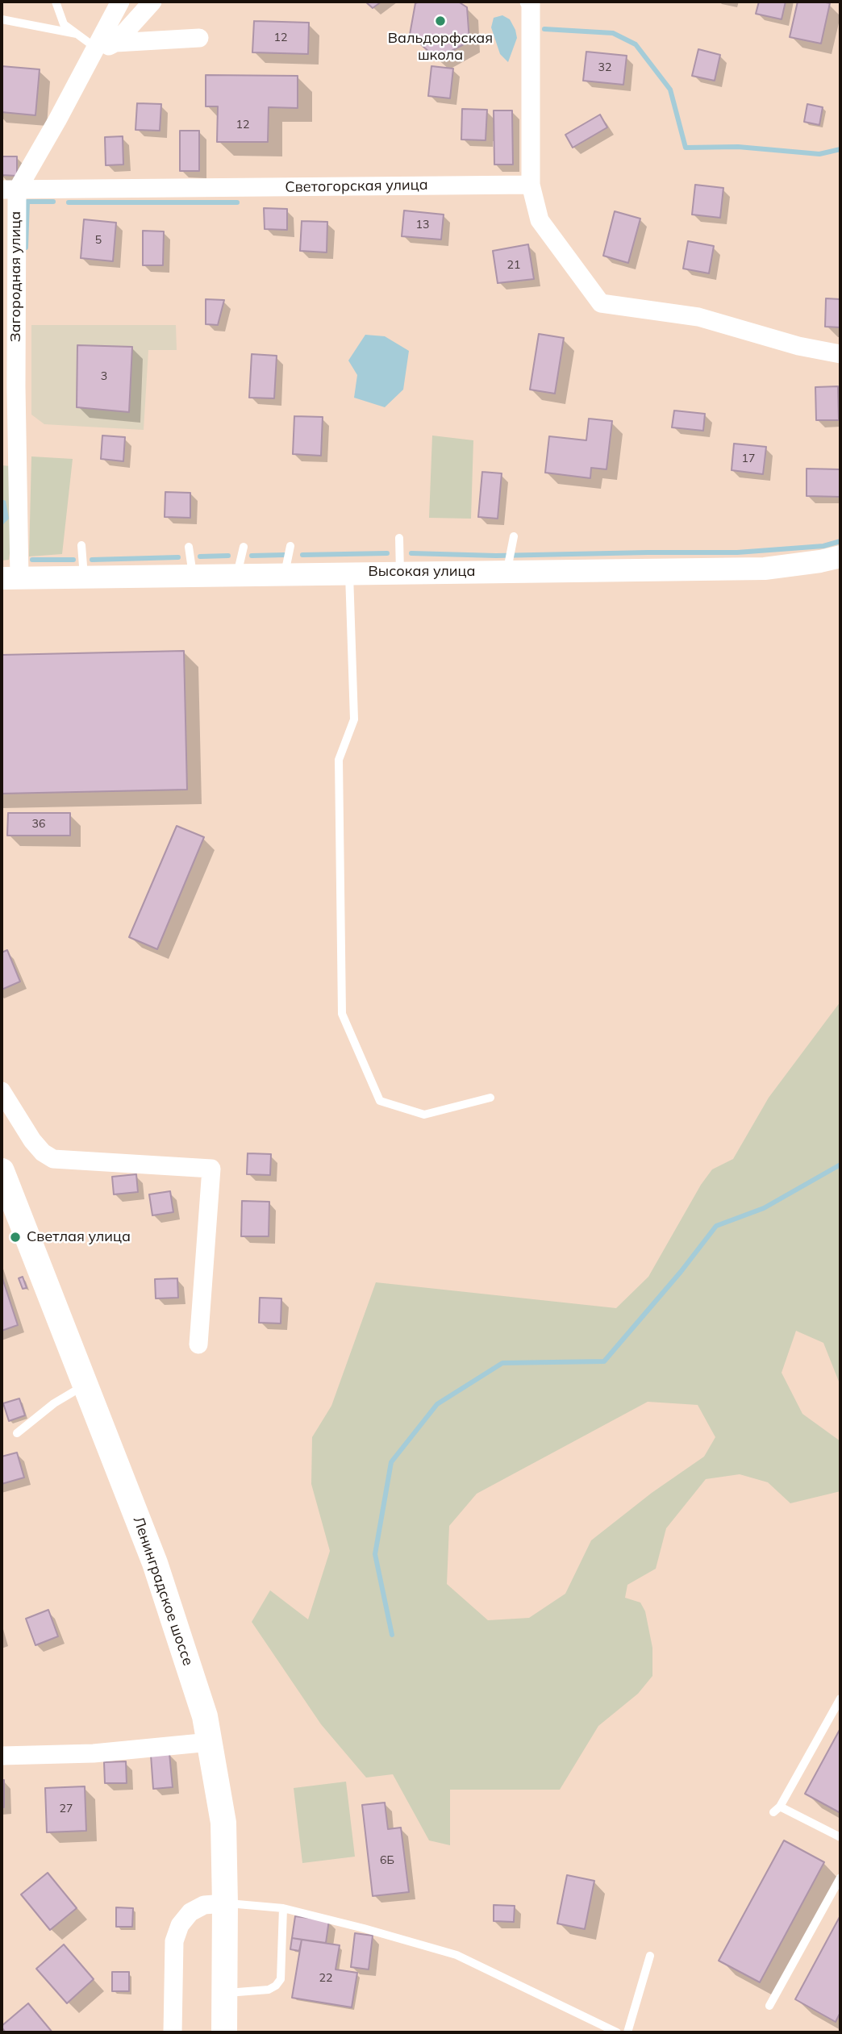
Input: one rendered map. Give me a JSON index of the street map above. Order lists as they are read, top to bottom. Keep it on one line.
{"streets":{"main road":["Ленинградское шоссе"],"street":["Светогорская улица","Загородная улица","Высокая улица"]},"crossings":[["Светогорская улица","Загородная улица"],["Загородная улица","Высокая улица"]],"places":["Вальдорфская школа","Светлая улица"],"house_numbers":["12","32","12","13","5","21","3","17","36","27","6Б","22"]}
